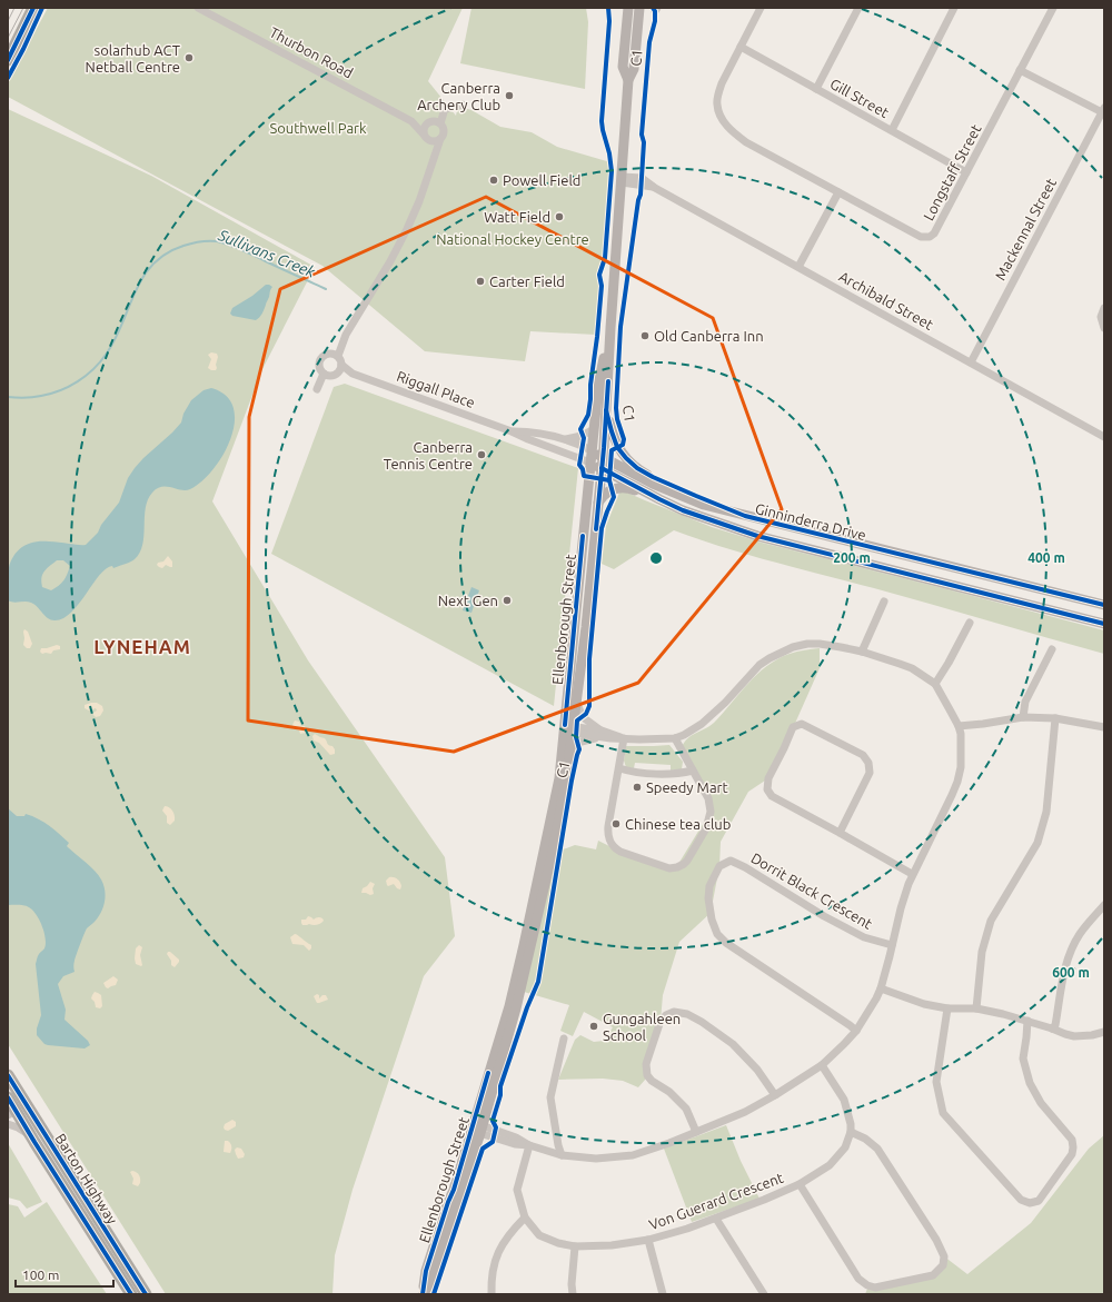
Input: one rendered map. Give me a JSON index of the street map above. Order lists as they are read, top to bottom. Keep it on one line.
{"streets":{"highway":["Barton Highway"],"main road":["Ginninderra Drive","Ellenborough Street"],"street":["Thurbon Road","Gill Street","Longstaff Street","Mackennal Street","Archibald Street","Riggall Place","Dorrit Black Crescent","Von Guerard Crescent"],"cycle path":["C1"]},"crossings":[["Gill Street","Longstaff Street"],["Mackennal Street","Archibald Street"],["Riggall Place","Ginninderra Drive"],["Riggall Place","Ellenborough Street"],["Ginninderra Drive","Ellenborough Street"]],"districts":["LYNEHAM"],"water":["Sullivans Creek"],"parks":["Southwell Park","National Hockey Centre"],"places":["solarhub ACT Netball Centre","Canberra Archery Club","Powell Field","Watt Field","Carter Field","Old Canberra Inn","Canberra Tennis Centre","Next Gen","Speedy Mart","Chinese tea club","Gungahleen School"],"scale_bar":"100 m","rings":["200 m","400 m","600 m"]}
